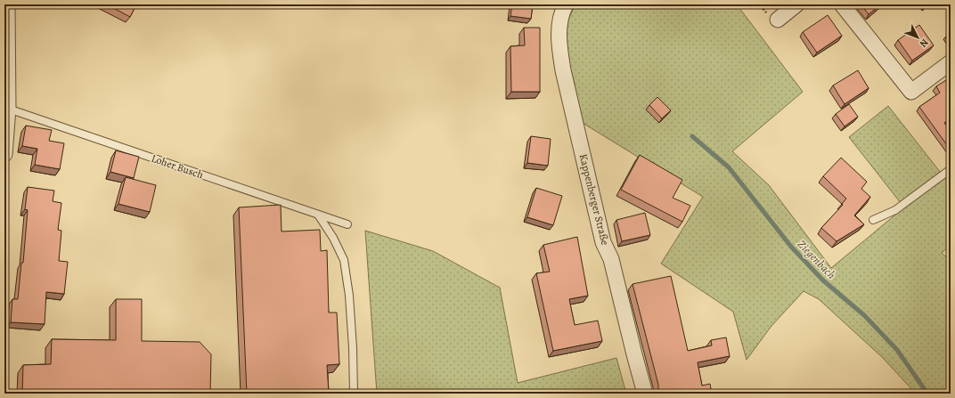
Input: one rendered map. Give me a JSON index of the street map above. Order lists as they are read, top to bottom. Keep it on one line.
{"streets":{"street":["Kappenberger Straße"],"lane":["Loher Busch"]},"water":["Ziegenbach"],"north":"bottom right"}
